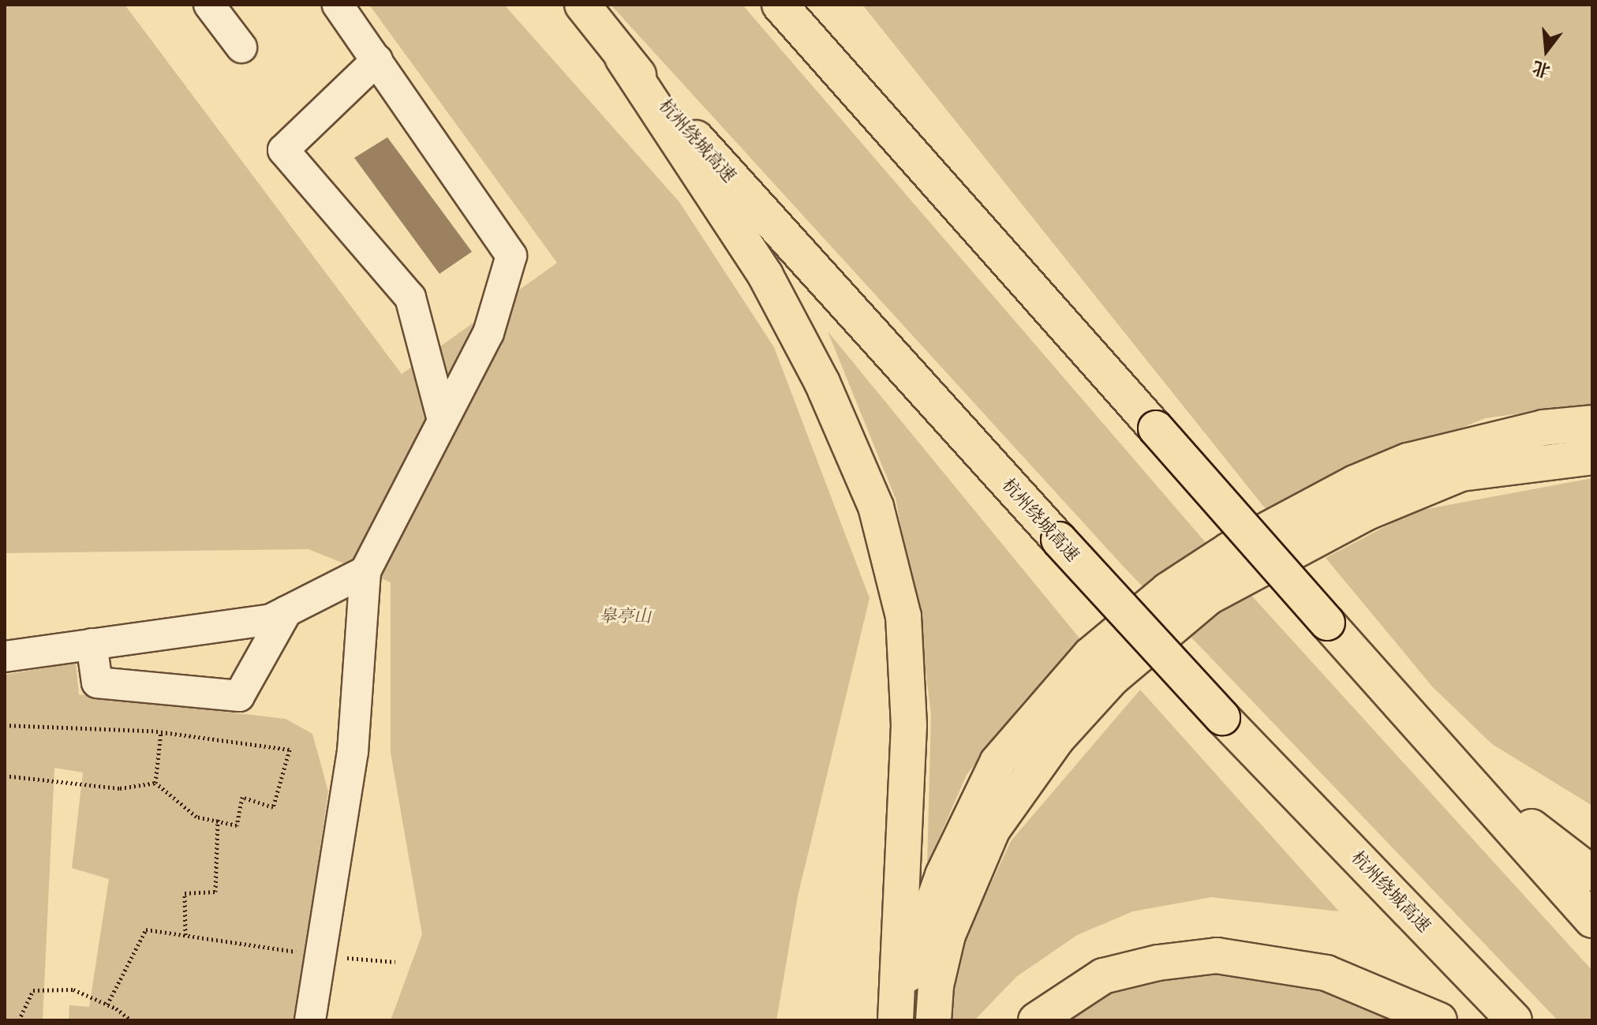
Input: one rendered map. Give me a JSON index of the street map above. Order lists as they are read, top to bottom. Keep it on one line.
{"streets":{"highway":["杭州绕城高速"]},"parks":["皋亭山"],"north":"bottom"}
